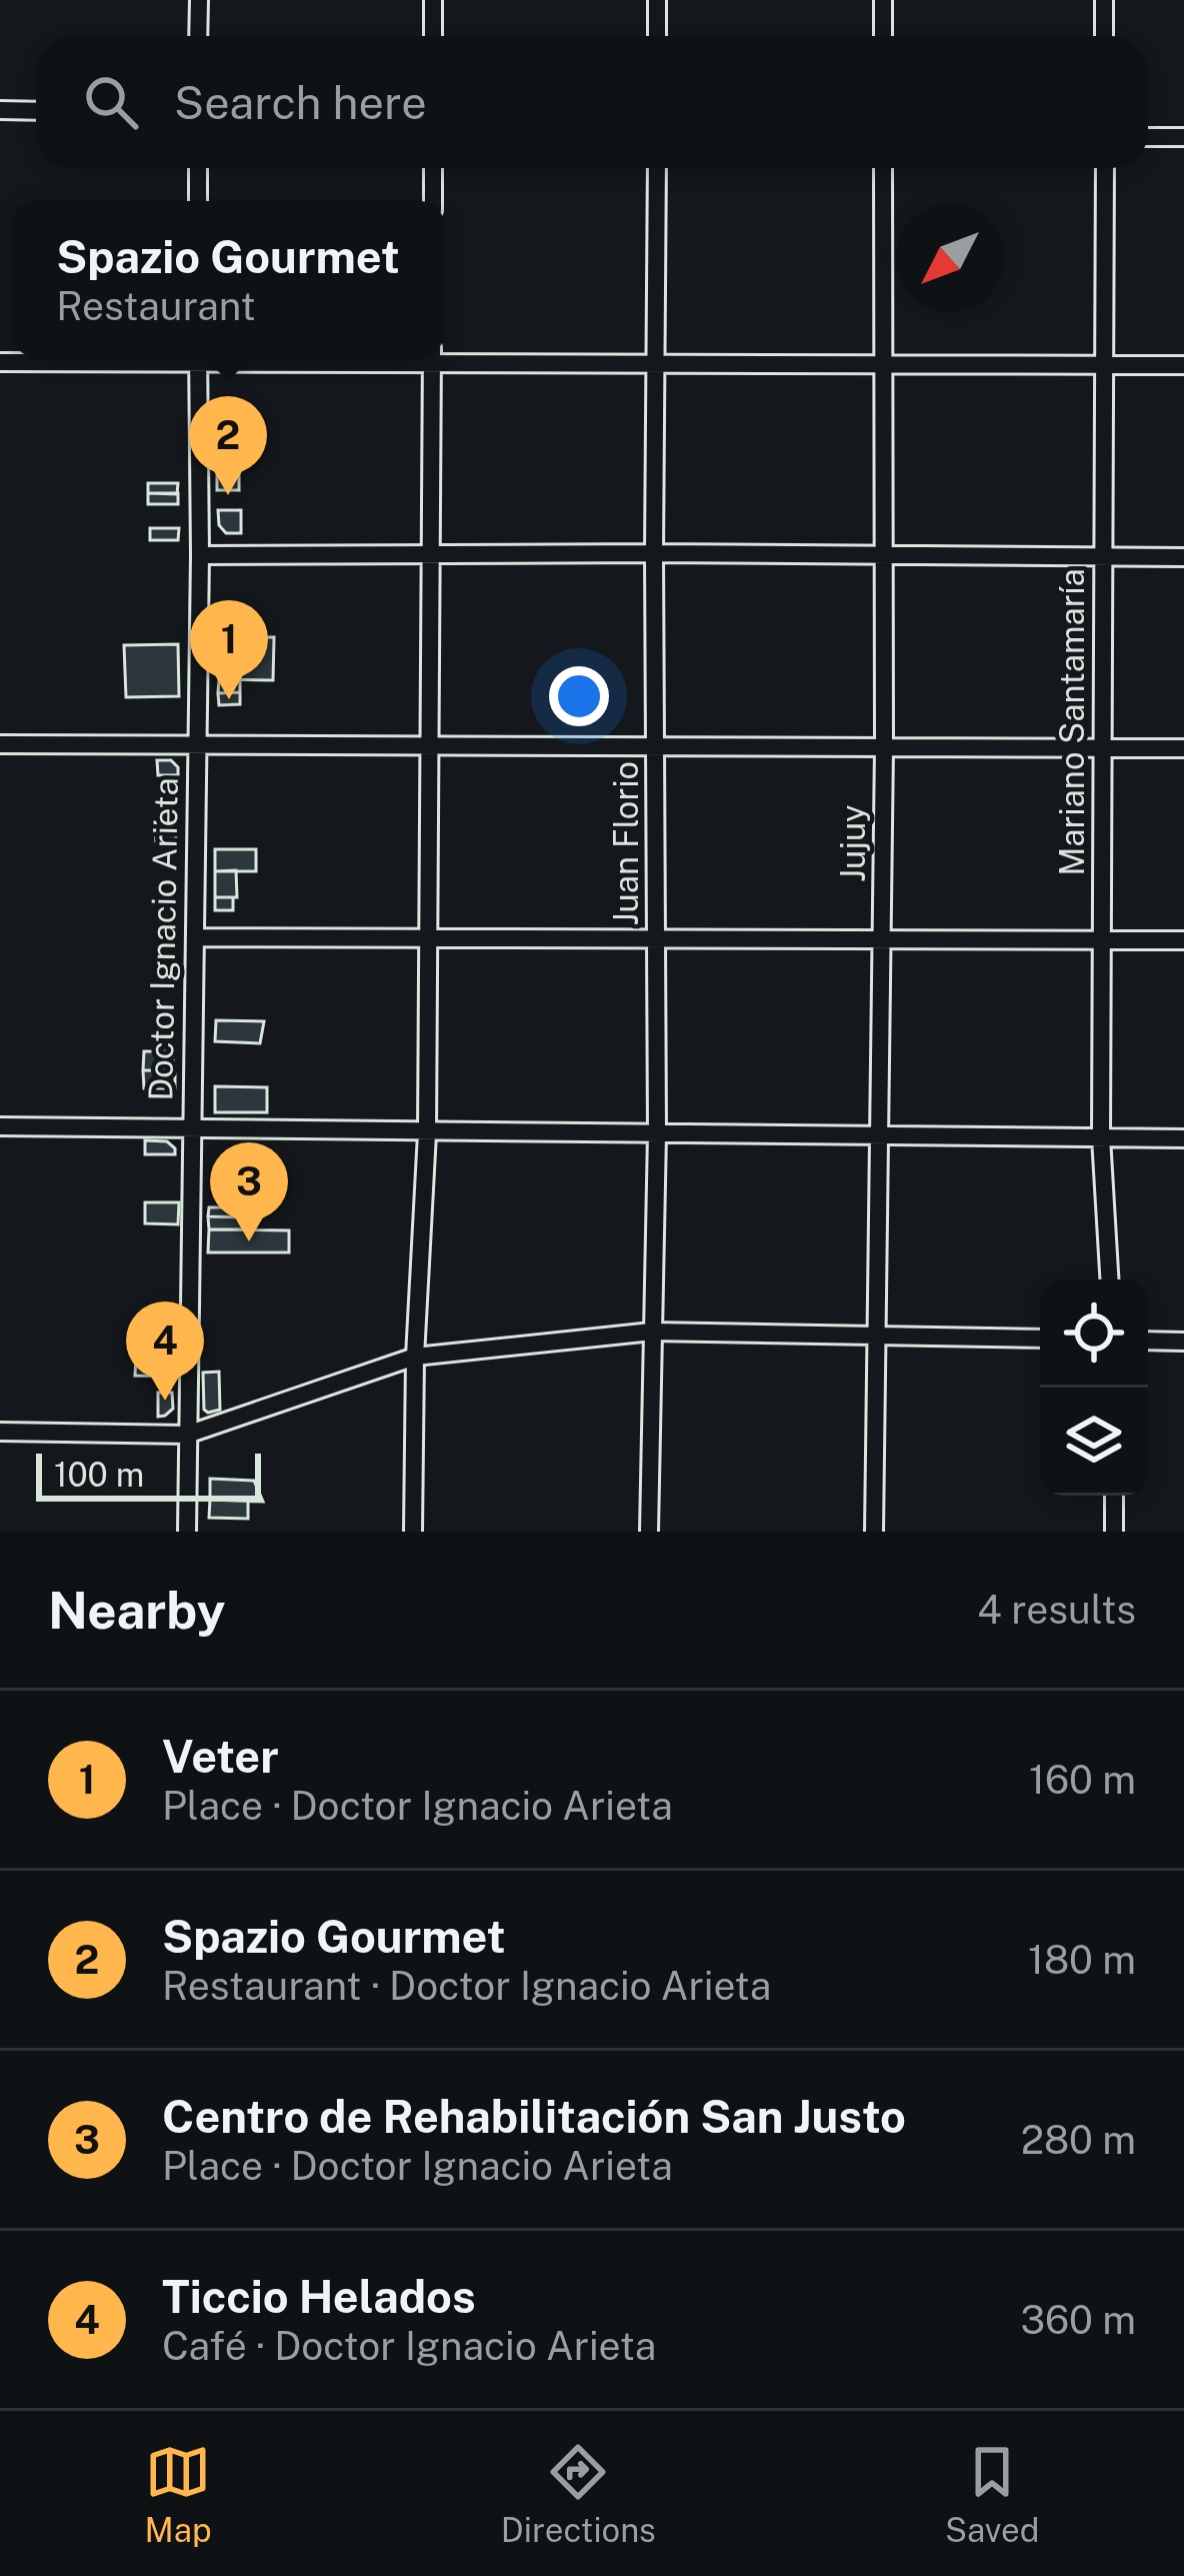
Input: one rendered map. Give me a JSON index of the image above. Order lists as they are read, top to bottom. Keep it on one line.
{"streets":{"street":["Mariano Santamaría","Juan Florio","Jujuy","Doctor Ignacio Arieta"]},"scale_bar":"100 m","north":"bottom left","page":{"search":"Search here","popup":["Spazio Gourmet","Restaurant"],"pins":["2","1","3","4"],"scale":"100 m","heading":["Nearby","4 results"],"list":[{"mark":"1","name":"Veter","note":"Place · Doctor Ignacio Arieta","value":"160 m"},{"mark":"2","name":"Spazio Gourmet","note":"Restaurant · Doctor Ignacio Arieta","value":"180 m"},{"mark":"3","name":"Centro de Rehabilitación San Justo","note":"Place · Doctor Ignacio Arieta","value":"280 m"},{"mark":"4","name":"Ticcio Helados","note":"Café · Doctor Ignacio Arieta","value":"360 m"}],"nav":["Map","Directions","Saved"]}}
